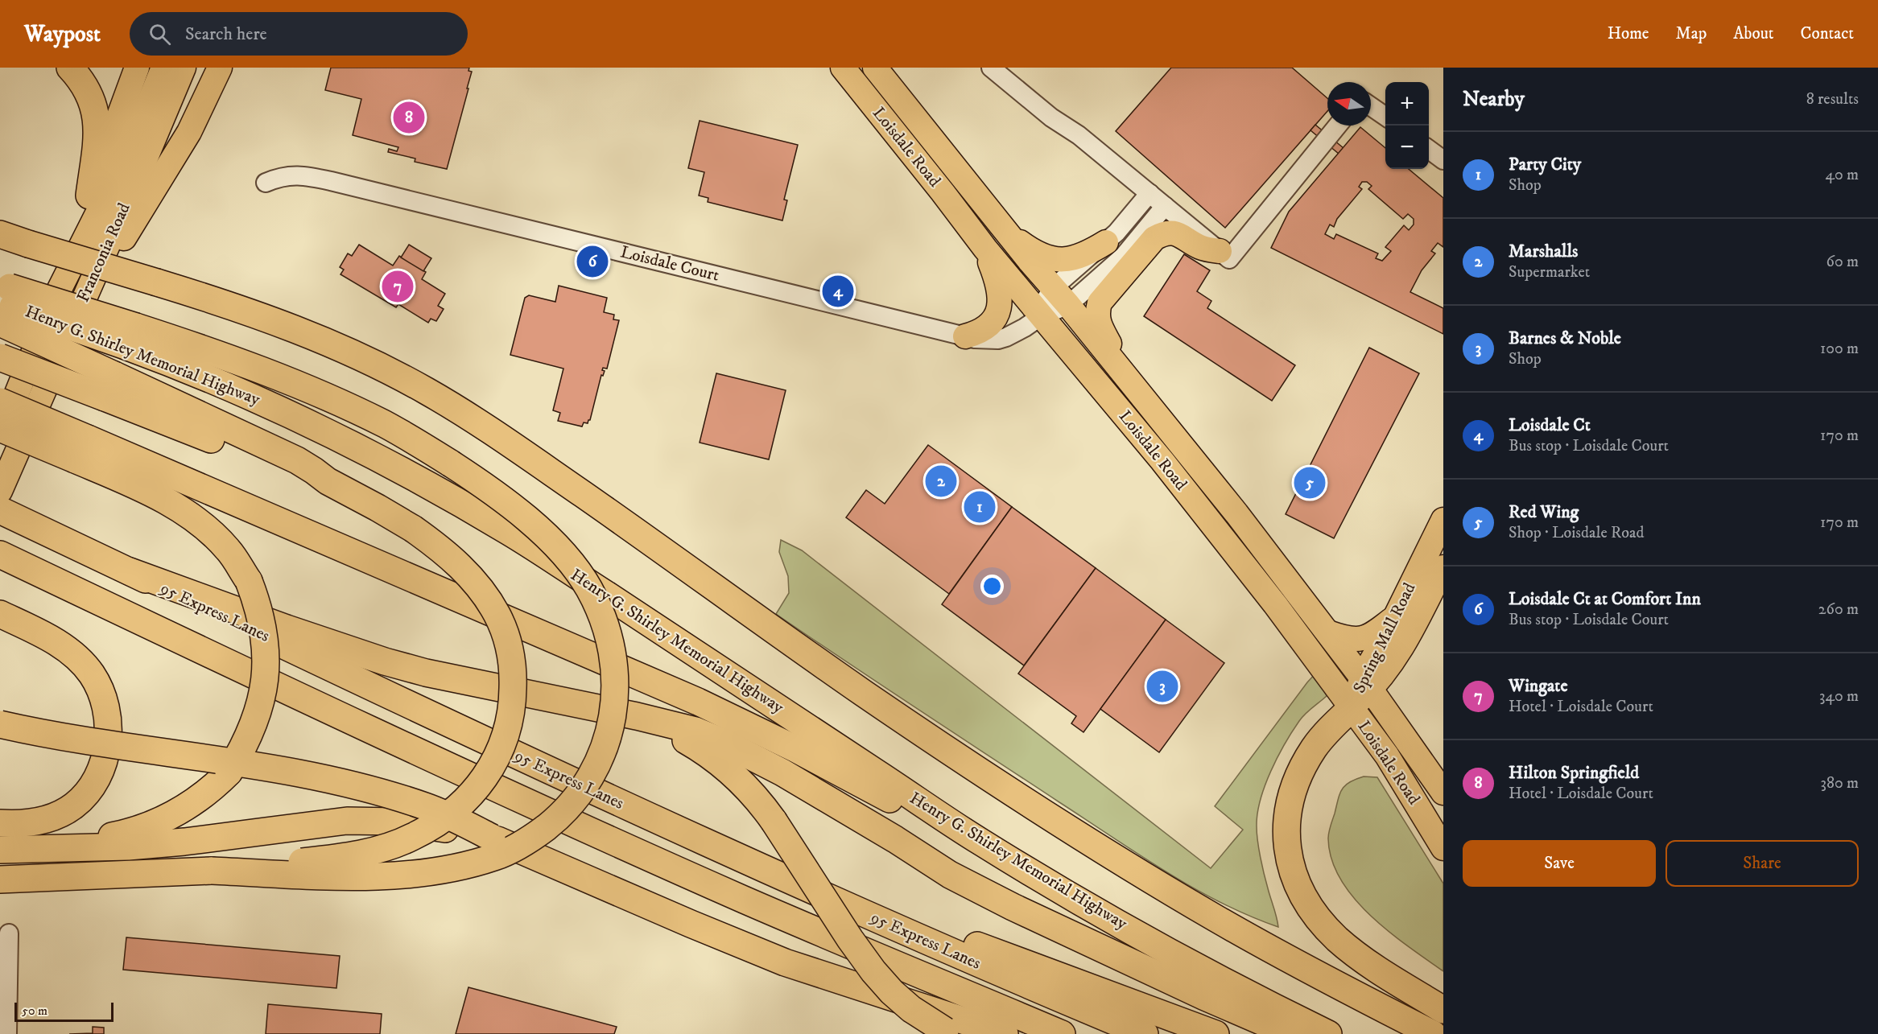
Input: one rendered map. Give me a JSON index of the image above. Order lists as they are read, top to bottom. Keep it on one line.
{"streets":{"highway":["Henry G. Shirley Memorial Highway","95 Express Lanes"],"main road":["Loisdale Road","Franconia Road","Spring Mall Road"],"street":["Loisdale Court"]},"crossings":[["Loisdale Road","Loisdale Court"],["Loisdale Road","Spring Mall Road"]],"scale_bar":"50 m","north":"left","page":{"header":"Waypost","search":"Search here","nav":["Home","Map","About","Contact"],"heading":["Nearby","8 results"],"map_buttons":["+","−"],"pins":["8","6","7","4","2","5","1","3"],"list":[{"mark":"1","name":"Party City","note":"Shop","value":"40 m"},{"mark":"2","name":"Marshalls","note":"Supermarket","value":"60 m"},{"mark":"3","name":"Barnes & Noble","note":"Shop","value":"100 m"},{"mark":"4","name":"Loisdale Ct","note":"Bus stop · Loisdale Court","value":"170 m"},{"mark":"5","name":"Red Wing","note":"Shop · Loisdale Road","value":"170 m"},{"mark":"6","name":"Loisdale Ct at Comfort Inn","note":"Bus stop · Loisdale Court","value":"260 m"},{"mark":"7","name":"Wingate","note":"Hotel · Loisdale Court","value":"340 m"},{"mark":"8","name":"Hilton Springfield","note":"Hotel · Loisdale Court","value":"380 m"}],"buttons":["Save","Share"],"scale":"50 m"}}
